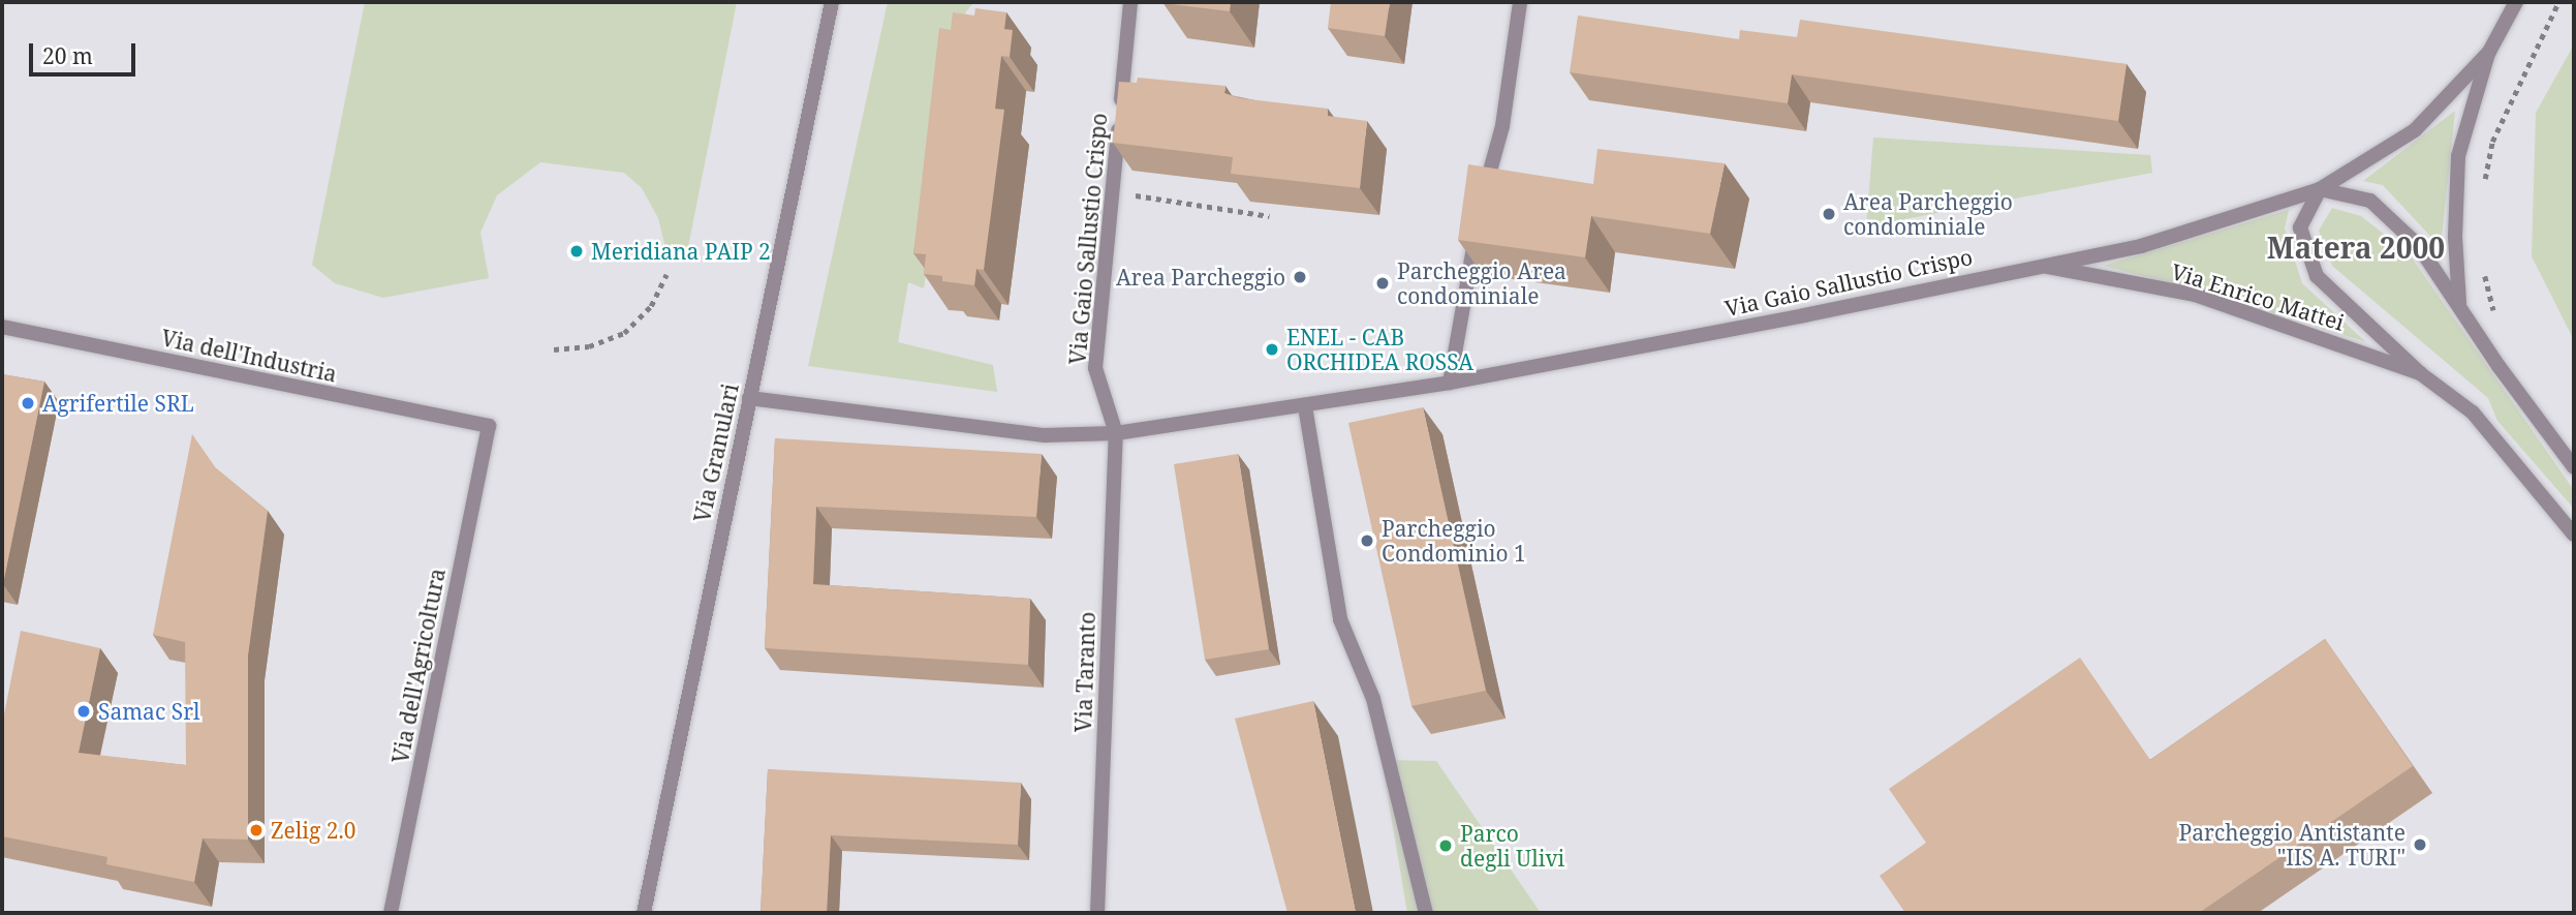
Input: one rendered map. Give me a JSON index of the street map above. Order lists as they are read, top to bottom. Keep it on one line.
{"streets":{"street":["Via Gaio Sallustio Crispo","Via Enrico Mattei","Via dell'Industria","Via Granulari","Via dell'Agricoltura","Via Taranto"]},"crossings":[["Via Gaio Sallustio Crispo","Via Enrico Mattei"],["Via Gaio Sallustio Crispo","Via Granulari"],["Via Gaio Sallustio Crispo","Via Taranto"],["Via dell'Industria","Via dell'Agricoltura"]],"districts":["Matera 2000"],"places":["Area Parcheggio condominiale","Meridiana PAIP 2","Area Parcheggio","Parcheggio Area condominiale","ENEL - CAB ORCHIDEA ROSSA","Agrifertile SRL","Parcheggio Condominio 1","Samac Srl","Zelig 2.0","Parcheggio Antistante \"IIS A. TURI\"","Parco degli Ulivi"],"scale_bar":"20 m"}
